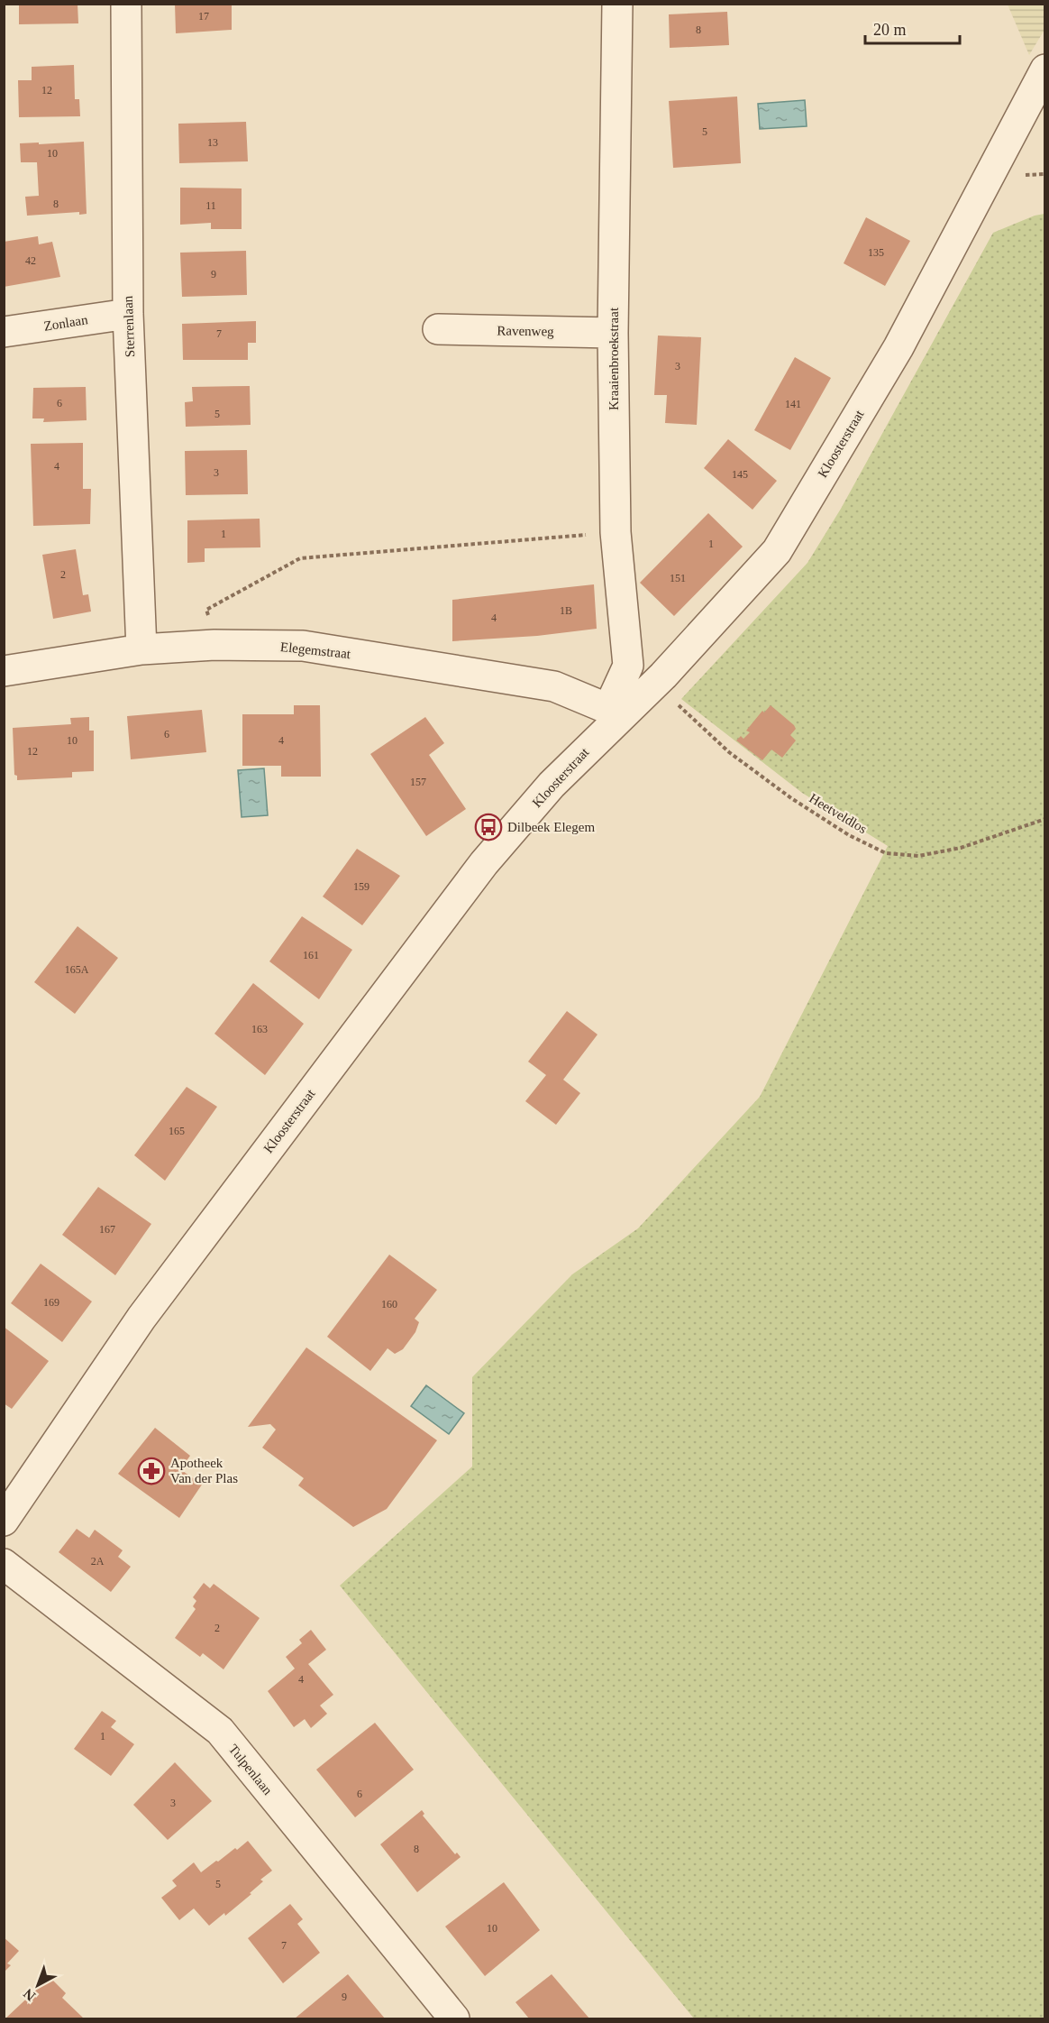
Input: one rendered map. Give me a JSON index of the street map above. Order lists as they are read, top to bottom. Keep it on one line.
{"streets":{"street":["Zonlaan","Sterrenlaan","Ravenweg","Kraaienbroekstraat","Kloosterstraat","Elegemstraat","Tulpenlaan"],"path":["Heetveldlos"]},"crossings":[["Zonlaan","Sterrenlaan"],["Sterrenlaan","Elegemstraat"],["Ravenweg","Kraaienbroekstraat"],["Kraaienbroekstraat","Kloosterstraat"],["Kraaienbroekstraat","Elegemstraat"],["Kloosterstraat","Elegemstraat"],["Kloosterstraat","Heetveldlos"]],"places":{"bus stop":["Dilbeek Elegem"],"pharmacy":["Apotheek Van der Plas"]},"house_numbers":["17","8","12","5","13","10","8","11","135","42","9","7","3","6","141","5","4","3","145","1","1","2","151","1B","4","6","10","4","12","157","159","161","165A","163","165","167","169","160","2A","2","4","1","6","3","8","5","10","7","9"],"scale_bar":"20 m","north":"bottom left"}
